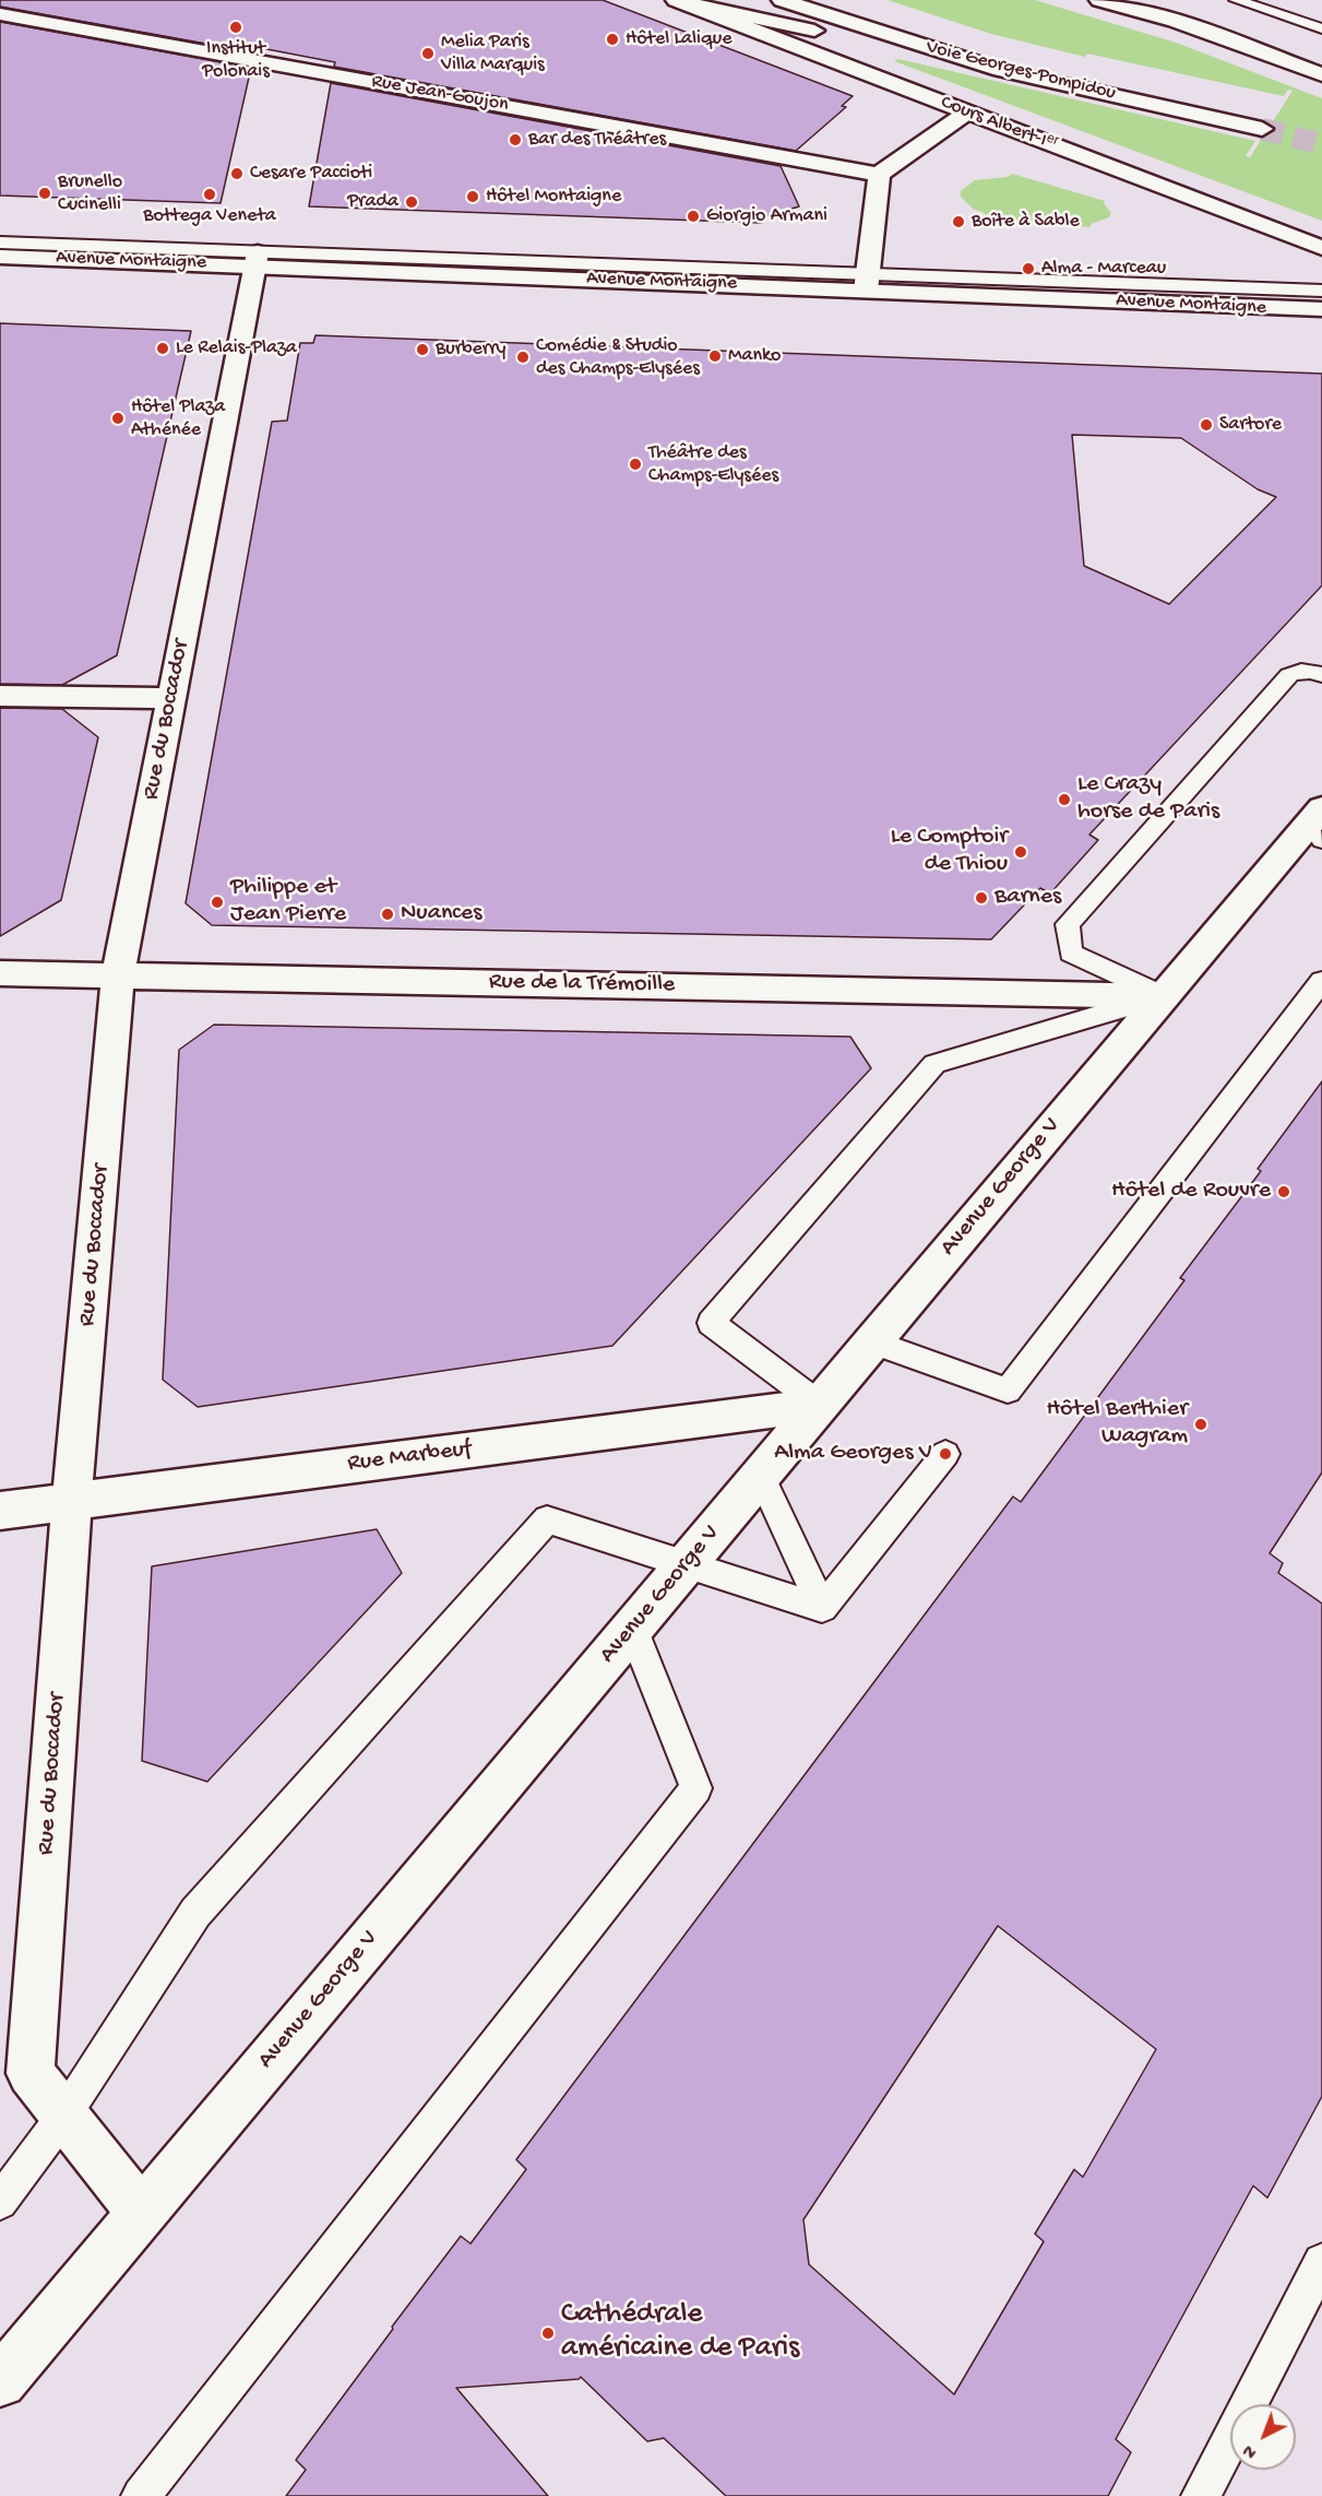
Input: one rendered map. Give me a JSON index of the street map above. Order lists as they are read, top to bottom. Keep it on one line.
{"streets":{"street":["Voie Georges-Pompidou","Rue Jean-Goujon","Cours Albert-Iᵉʳ","Avenue Montaigne","Rue du Boccador","Rue de la Trémoille","Avenue George V","Rue Marbeuf"]},"crossings":[["Avenue Montaigne","Rue du Boccador"],["Rue du Boccador","Rue de la Trémoille"],["Rue du Boccador","Avenue George V"],["Rue du Boccador","Rue Marbeuf"],["Rue de la Trémoille","Avenue George V"],["Avenue George V","Rue Marbeuf"]],"places":["Institut Polonais","Hôtel Lalique","Melia Paris Villa Marquis","Bar des Théâtres","Cesare Paccioti","Brunello Cucinelli","Bottega Veneta","Hôtel Montaigne","Prada","Giorgio Armani","Boîte à Sable","Alma - Marceau","Le Relais-Plaza","Burberry","Manko","Comédie & Studio des Champs-Elysées","Hôtel Plaza Athénée","Sartore","Théâtre des Champs-Elysées","Le Crazy horse de Paris","Le Comptoir de Thiou","Barnes","Philippe et Jean Pierre","Nuances","Hôtel de Rouvre","Hôtel Berthier Wagram","Alma Georges V","Cathédrale américaine de Paris"],"north":"bottom left"}
